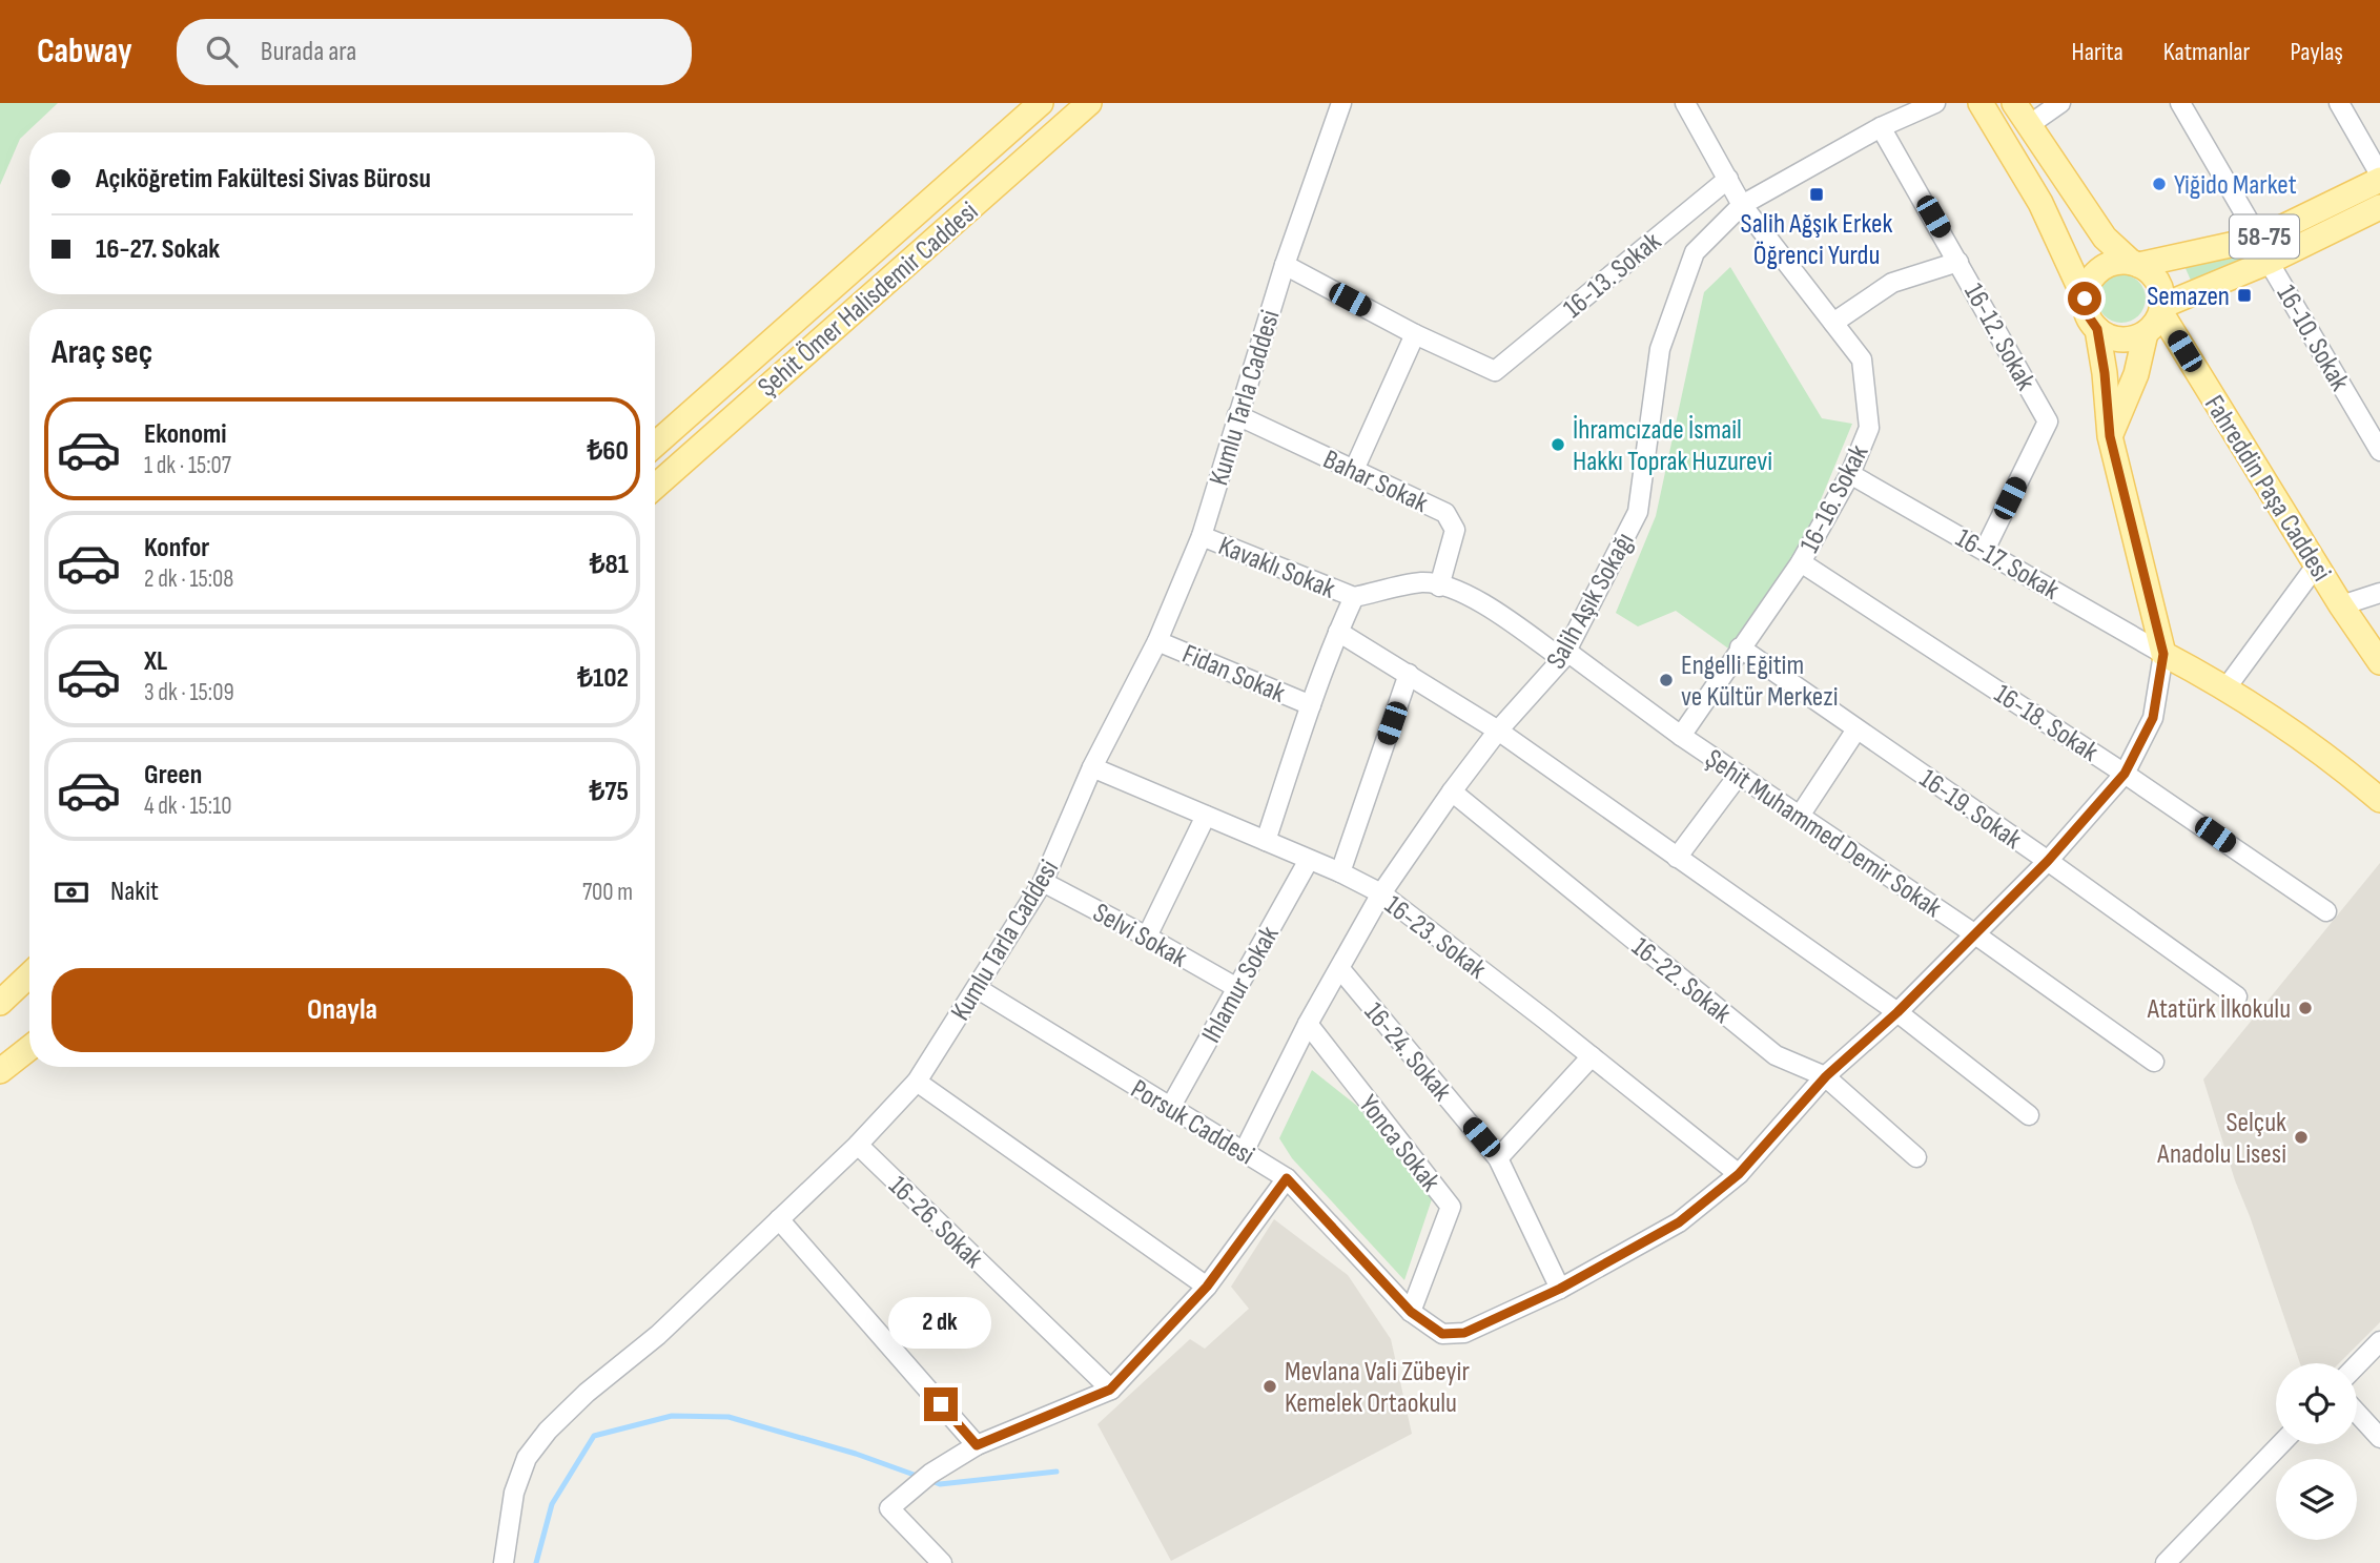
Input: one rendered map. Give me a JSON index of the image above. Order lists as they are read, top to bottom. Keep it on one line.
{"streets":{"main road":["58-75","Şehit Ömer Halisdemir Caddesi","Fahreddin Paşa Caddesi","Porsuk Caddesi"],"street":["16-13. Sokak","16-12. Sokak","16-10. Sokak","Kumlu Tarla Caddesi","Bahar Sokak","16-16. Sokak","16-17. Sokak","Kavaklı Sokak","Salih Aşık Sokağı","Fidan Sokak","16-18. Sokak","16-19. Sokak","Şehit Muhammed Demir Sokak","Selvi Sokak","16-23. Sokak","16-22. Sokak","Ihlamur Sokak","16-24. Sokak","Yonca Sokak","16-26. Sokak"]},"crossings":[["58-75","16-10. Sokak"],["58-75","Fahreddin Paşa Caddesi"],["58-75","Porsuk Caddesi"],["16-13. Sokak","16-16. Sokak"],["16-12. Sokak","16-17. Sokak"],["16-12. Sokak","Salih Aşık Sokağı"],["Kumlu Tarla Caddesi","Bahar Sokak"],["Kumlu Tarla Caddesi","Kavaklı Sokak"],["Kumlu Tarla Caddesi","Fidan Sokak"],["Kumlu Tarla Caddesi","Selvi Sokak"],["Kumlu Tarla Caddesi","16-23. Sokak"],["Kumlu Tarla Caddesi","Porsuk Caddesi"],["Kumlu Tarla Caddesi","16-26. Sokak"],["Bahar Sokak","Şehit Muhammed Demir Sokak"],["Fahreddin Paşa Caddesi","Porsuk Caddesi"],["16-16. Sokak","16-17. Sokak"],["16-16. Sokak","Salih Aşık Sokağı"],["16-16. Sokak","16-18. Sokak"],["16-16. Sokak","16-19. Sokak"],["16-16. Sokak","Şehit Muhammed Demir Sokak"],["16-17. Sokak","Porsuk Caddesi"],["Salih Aşık Sokağı","Şehit Muhammed Demir Sokak"],["Salih Aşık Sokağı","16-23. Sokak"],["Salih Aşık Sokağı","16-22. Sokak"],["Salih Aşık Sokağı","16-24. Sokak"],["Salih Aşık Sokağı","Porsuk Caddesi"],["Salih Aşık Sokağı","Yonca Sokak"],["16-18. Sokak","Porsuk Caddesi"],["16-19. Sokak","Porsuk Caddesi"],["Şehit Muhammed Demir Sokak","Porsuk Caddesi"],["Selvi Sokak","Ihlamur Sokak"],["16-23. Sokak","Ihlamur Sokak"],["16-23. Sokak","Porsuk Caddesi"],["16-22. Sokak","Porsuk Caddesi"],["Ihlamur Sokak","Porsuk Caddesi"],["16-24. Sokak","Porsuk Caddesi"],["Porsuk Caddesi","Yonca Sokak"]],"places":{"other":["Yiğido Market","İhramcızade İsmail Hakkı Toprak Huzurevi","Engelli Eğitim ve Kültür Merkezi","Atatürk İlkokulu","Selçuk Anadolu Lisesi","Mevlana Vali Zübeyir Kemelek Ortaokulu"],"transit":["Salih Ağşık Erkek Öğrenci Yurdu","Semazen"]},"page":{"header":"Cabway","search":"Burada ara","nav":["Harita","Katmanlar","Paylaş"],"banner":["Açıköğretim Fakültesi Sivas Bürosu","16-27. Sokak"],"heading":"Araç seç","list":[{"name":"Ekonomi","note":"1 dk · 15:07","value":"₺60"},{"name":"Konfor","note":"2 dk · 15:08","value":"₺81"},{"name":"XL","note":"3 dk · 15:09","value":"₺102"},{"name":"Green","note":"4 dk · 15:10","value":"₺75"}],"pay":["Nakit","700 m"],"buttons":"Onayla","bubble":"2 dk"}}
